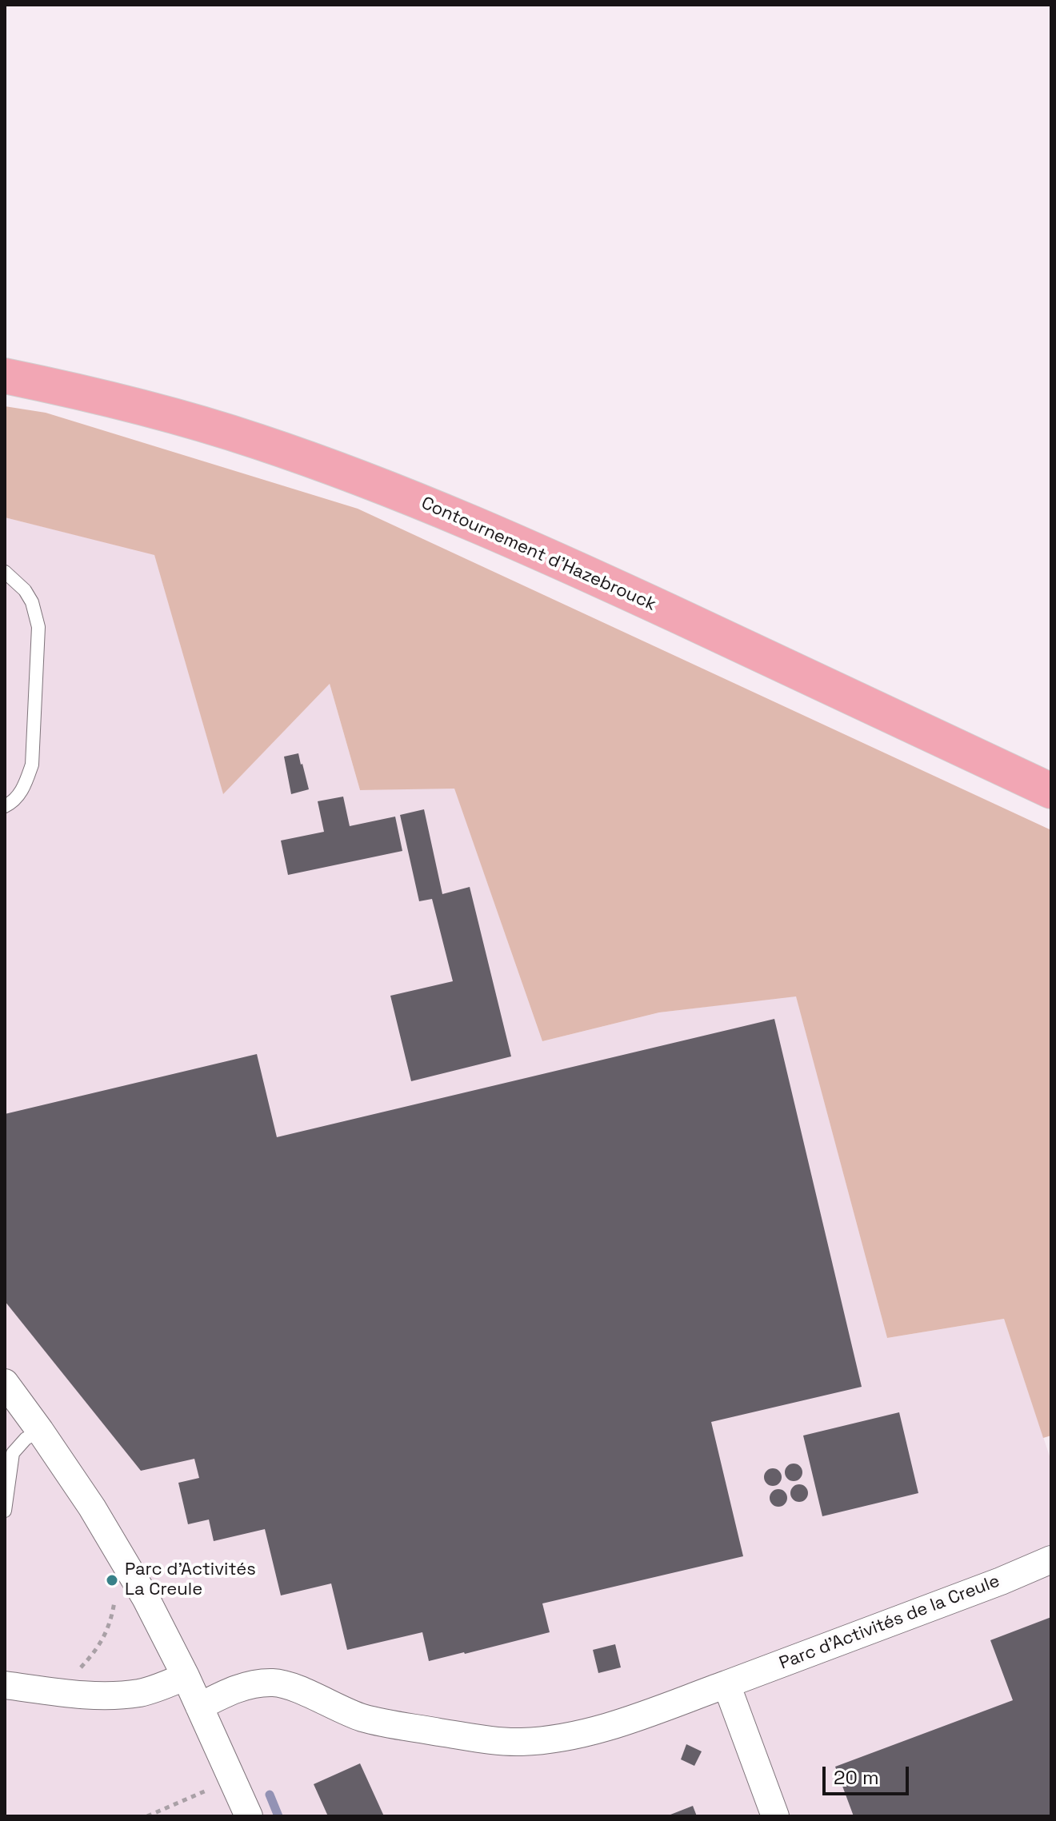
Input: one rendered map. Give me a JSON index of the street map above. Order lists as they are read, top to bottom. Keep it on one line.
{"streets":{"highway":["Contournement d'Hazebrouck"],"street":["Parc d'Activités de la Creule"]},"places":["Parc d'Activités La Creule"],"scale_bar":"20 m"}
